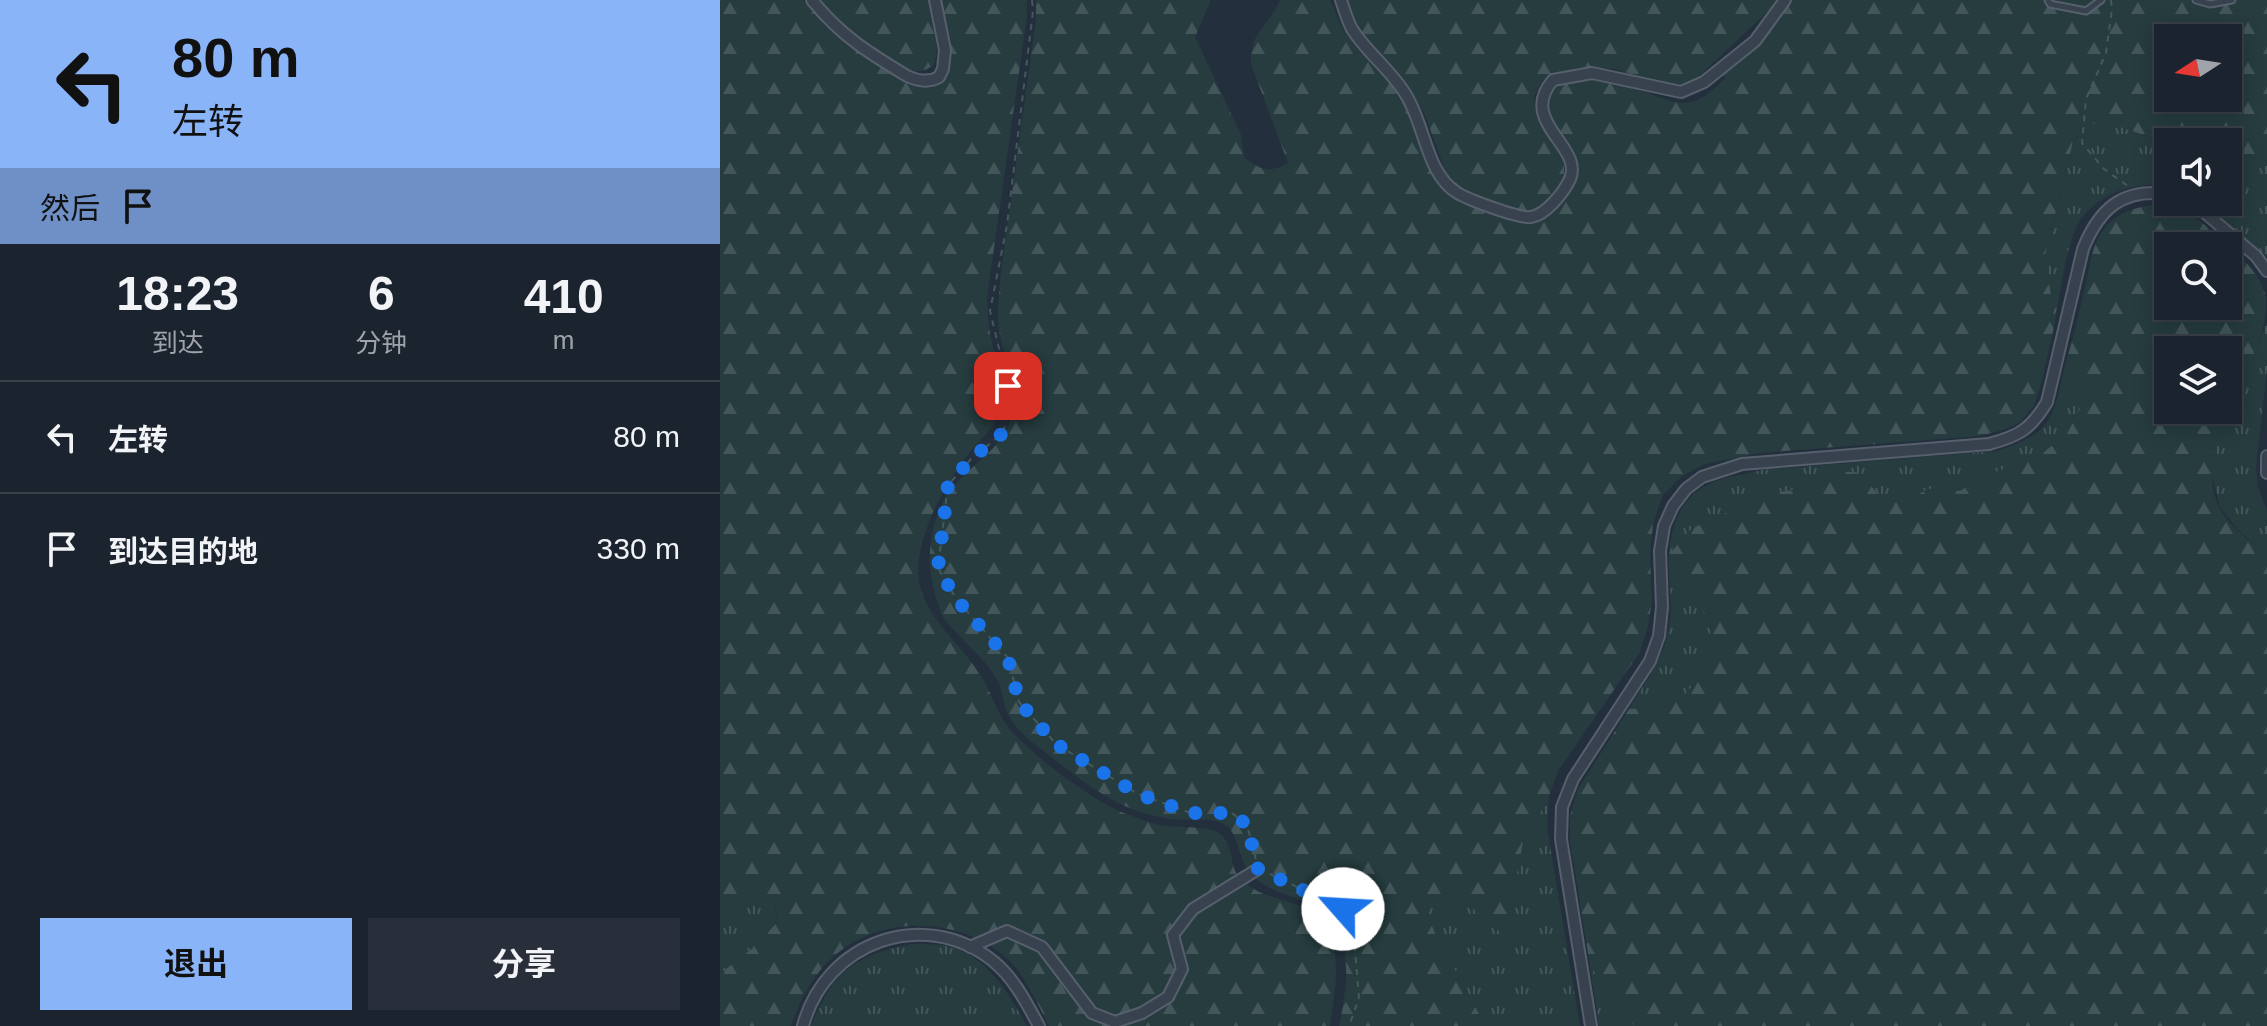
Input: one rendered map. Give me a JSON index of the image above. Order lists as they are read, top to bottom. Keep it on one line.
{"north":"left","page":{"turn":["80 m","左转"],"then":"然后","eta":["18:23","到达","6","分钟","410","m"],"list":[{"name":"左转","value":"80 m"},{"name":"到达目的地","value":"330 m"}],"buttons":["退出","分享"]}}
